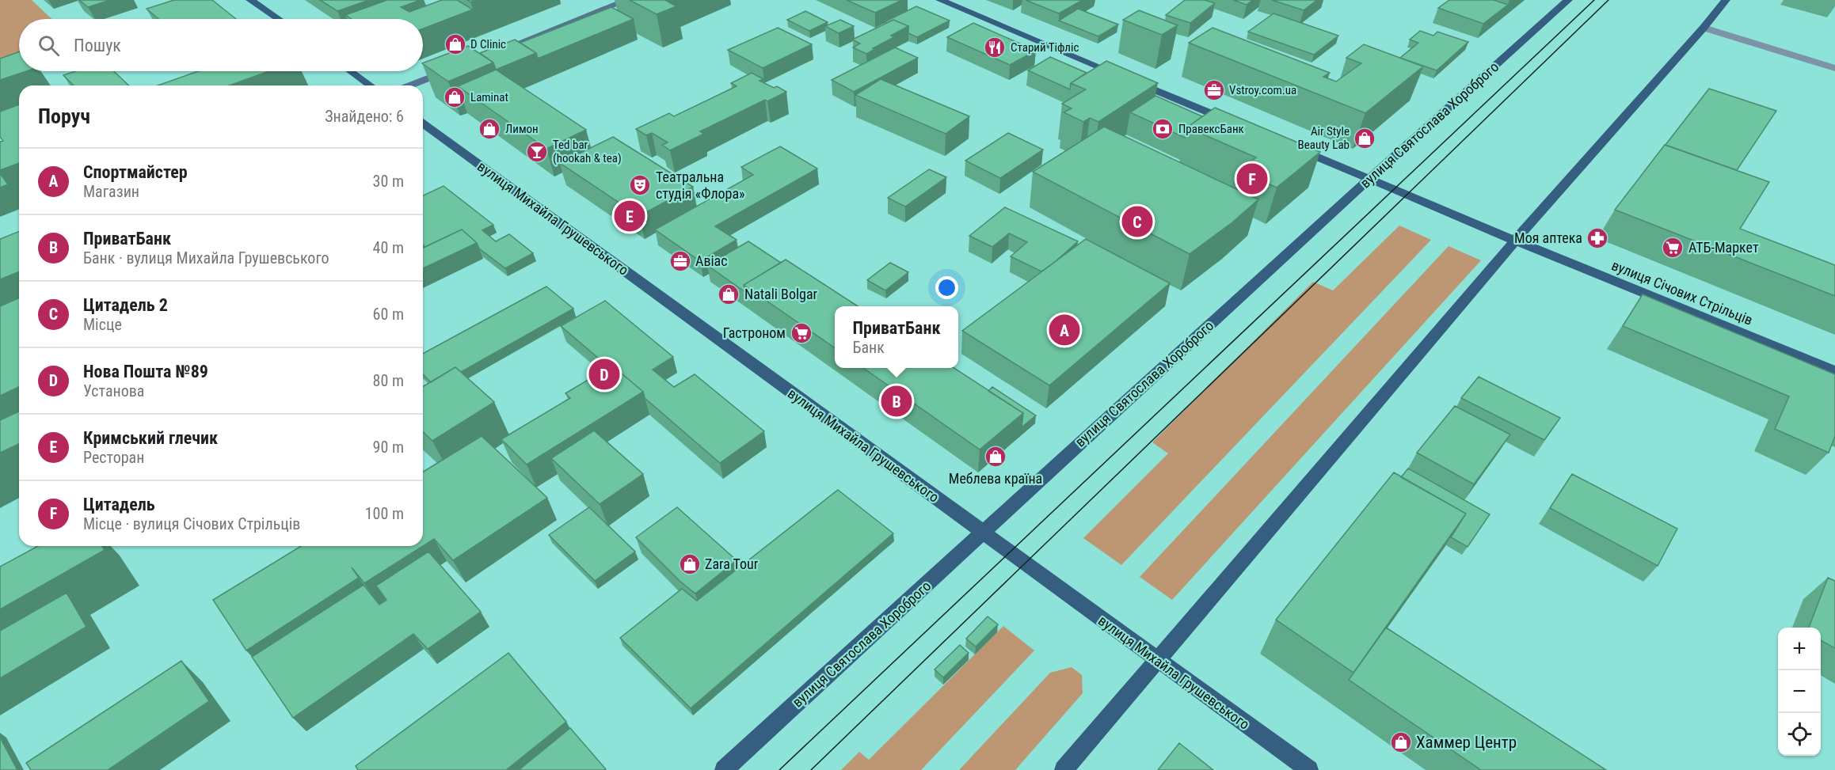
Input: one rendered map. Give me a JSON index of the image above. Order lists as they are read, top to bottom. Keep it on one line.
{"streets":{"main road":["вулиця Святослава Хороброго","вулиця Михайла Грушевського","вулиця Січових Стрільців"]},"crossings":[["вулиця Святослава Хороброго","вулиця Михайла Грушевського"],["вулиця Святослава Хороброго","вулиця Січових Стрільців"]],"places":{"shop":["D Clinic","Laminat","Лимон","Air Style Beauty Lab","Natali Bolgar","Меблева країна","Zara Tour","Хаммер Центр"],"restaurant":["Старий Тіфліс"],"office":["Vstroy.com.ua","Авіас"],"bank":["ПравексБанк"],"bar":["Ted bar (hookah & tea)"],"theatre":["Театральна студія «Флора»"],"pharmacy":["Моя аптека"],"supermarket":["АТБ-Маркет","Гастроном"]},"page":{"search":"Пошук","heading":["Поруч","Знайдено: 6"],"list":[{"mark":"A","name":"Спортмайстер","note":"Магазин","value":"30 m"},{"mark":"B","name":"ПриватБанк","note":"Банк · вулиця Михайла Грушевського","value":"40 m"},{"mark":"C","name":"Цитадель 2","note":"Місце","value":"60 m"},{"mark":"D","name":"Нова Пошта №89","note":"Установа","value":"80 m"},{"mark":"E","name":"Кримський глечик","note":"Ресторан","value":"90 m"},{"mark":"F","name":"Цитадель","note":"Місце · вулиця Січових Стрільців","value":"100 m"}],"pins":["F","E","C","A","D","B"],"popup":["ПриватБанк","Банк"],"map_buttons":["+","−"]}}
